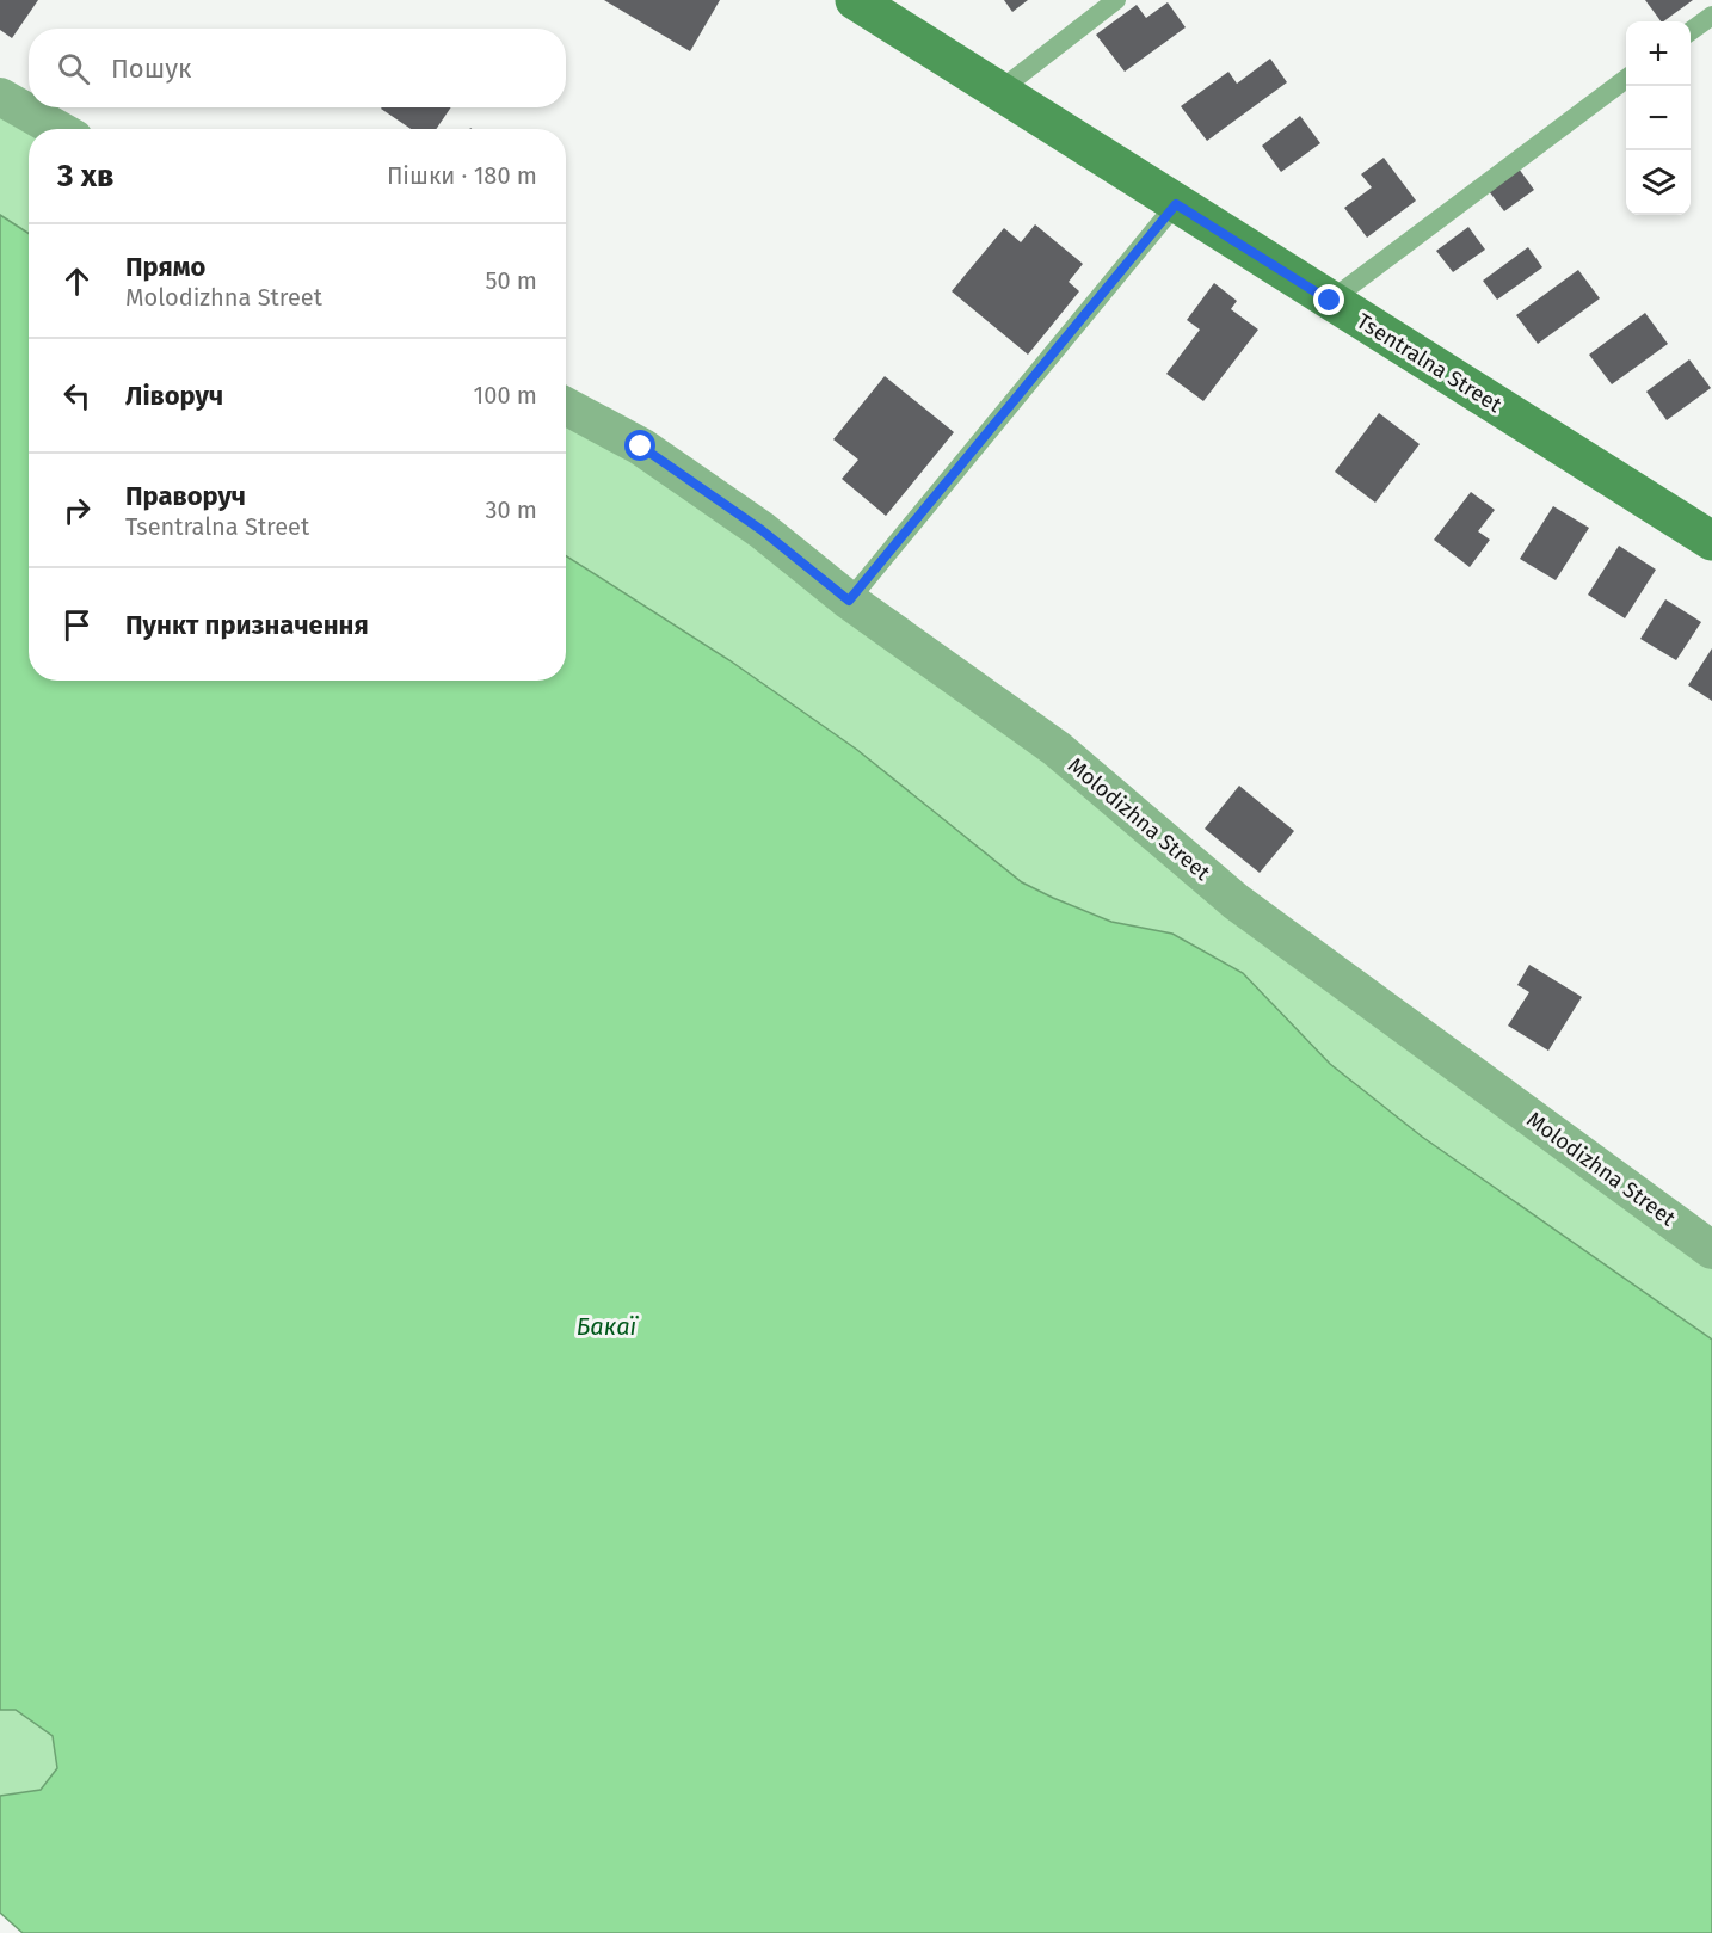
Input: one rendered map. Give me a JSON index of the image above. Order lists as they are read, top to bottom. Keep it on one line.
{"streets":{"street":["Tsentralna Street","Molodizhna Street"]},"water":["Бакаї"],"page":{"map_buttons":["+","−"],"search":"Пошук","heading":["3 хв","Пішки · 180 m"],"list":[["Прямо","Molodizhna Street","50 m"],["Ліворуч","100 m"],["Праворуч","Tsentralna Street","30 m"],"Пункт призначення"]}}
